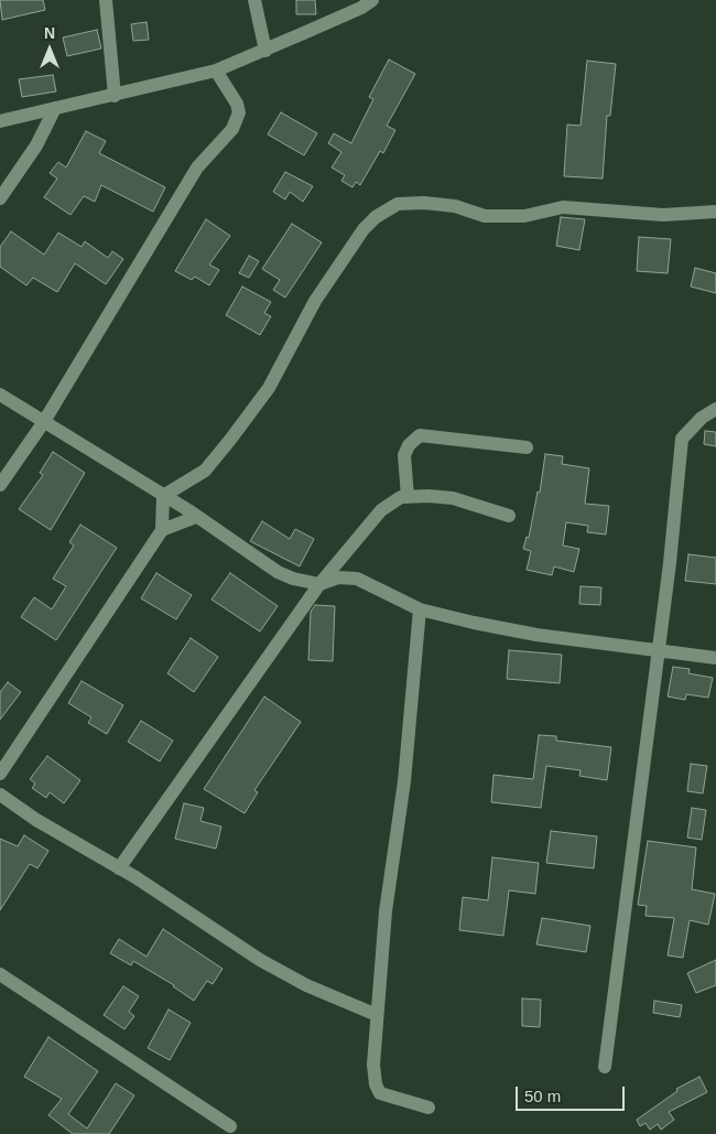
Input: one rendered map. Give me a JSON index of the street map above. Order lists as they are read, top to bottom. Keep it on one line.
{"scale_bar":"50 m","north":"top"}
